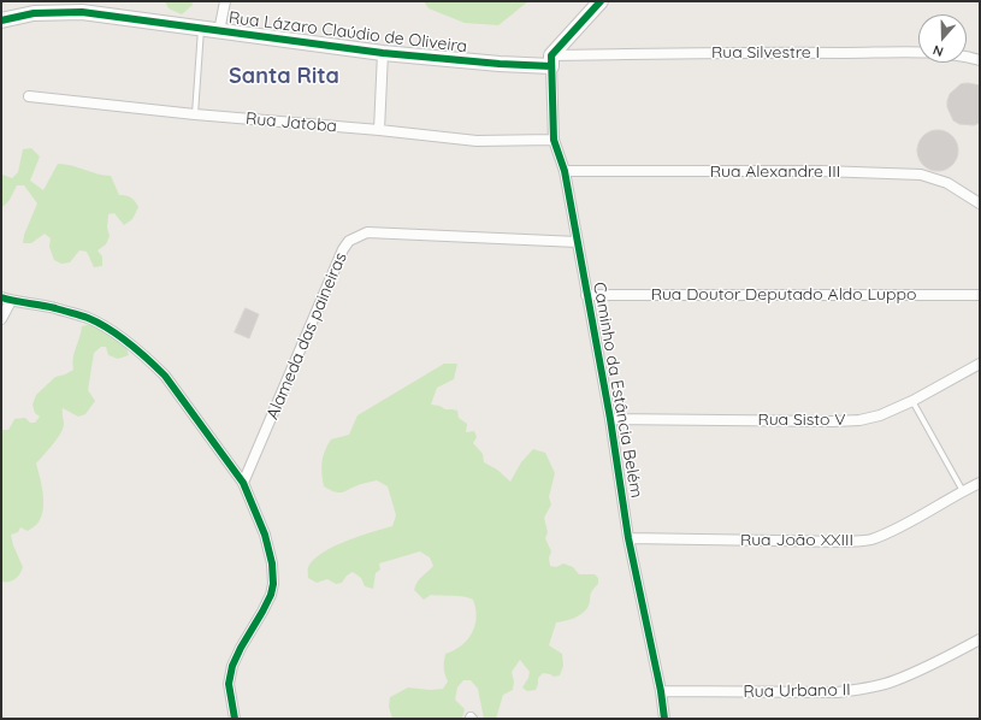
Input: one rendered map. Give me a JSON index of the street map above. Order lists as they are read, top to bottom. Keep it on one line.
{"streets":{"street":["Rua Lázaro Claúdio de Oliveira","Rua Silvestre I","Rua Jatoba","Rua Alexandre III","Rua Doutor Deputado Aldo Luppo","Alameda das paineiras","Caminho da Estância Belém","Rua Sisto V","Rua João XXIII","Rua Urbano II"]},"crossings":[["Rua Lázaro Claúdio de Oliveira","Rua Silvestre I"],["Rua Lázaro Claúdio de Oliveira","Caminho da Estância Belém"],["Rua Silvestre I","Caminho da Estância Belém"],["Rua Jatoba","Caminho da Estância Belém"],["Rua Alexandre III","Caminho da Estância Belém"],["Rua Doutor Deputado Aldo Luppo","Caminho da Estância Belém"],["Alameda das paineiras","Caminho da Estância Belém"],["Caminho da Estância Belém","Rua Sisto V"],["Caminho da Estância Belém","Rua João XXIII"],["Caminho da Estância Belém","Rua Urbano II"]],"districts":["Santa Rita"],"north":"bottom"}
